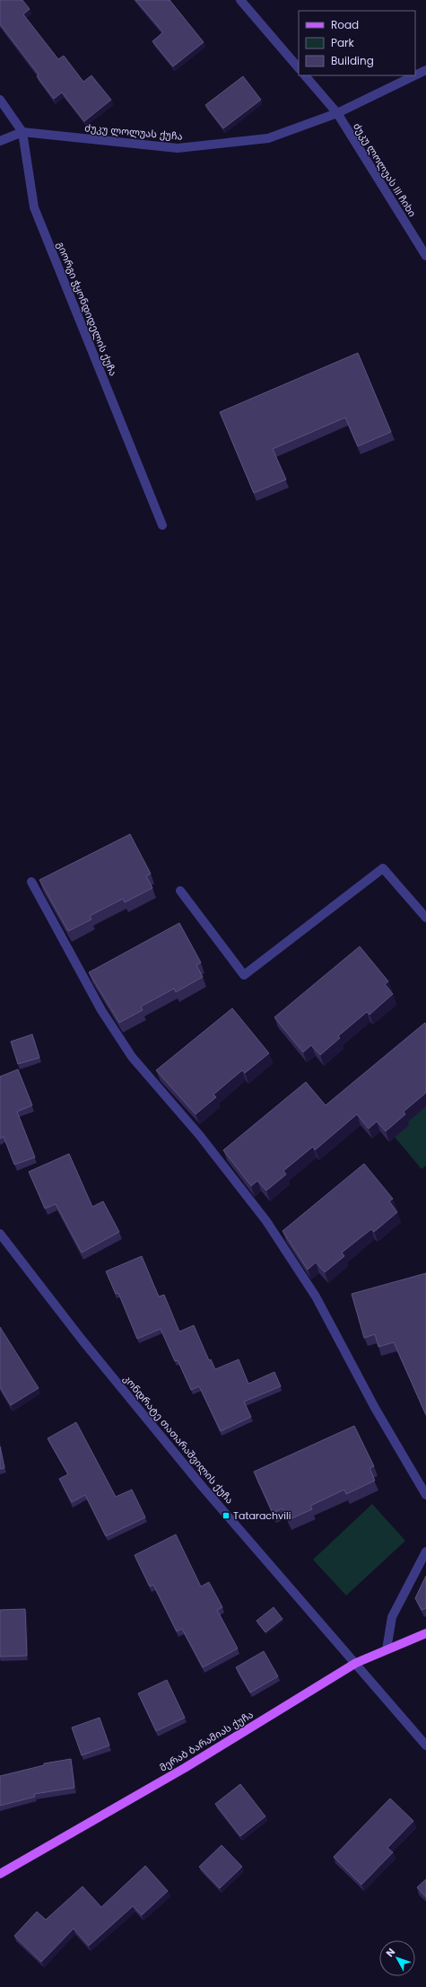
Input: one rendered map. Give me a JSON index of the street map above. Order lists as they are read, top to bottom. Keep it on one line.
{"streets":{"main road":["მერაბ ბარამიას ქუჩა"],"street":["ძუკუ ლოლუას ქუჩა","ძუკუ ლოლუას III ჩიხი","გიორგი ჭყონდიდელის ქუჩა","კონდრატე თათარაშვილის ქუჩა"]},"crossings":[["ძუკუ ლოლუას ქუჩა","ძუკუ ლოლუას III ჩიხი"],["ძუკუ ლოლუას ქუჩა","გიორგი ჭყონდიდელის ქუჩა"],["კონდრატე თათარაშვილის ქუჩა","მერაბ ბარამიას ქუჩა"]],"places":{"transit":["Tatarachvili"]},"legend":["Road","Park","Building"],"north":"top left"}
